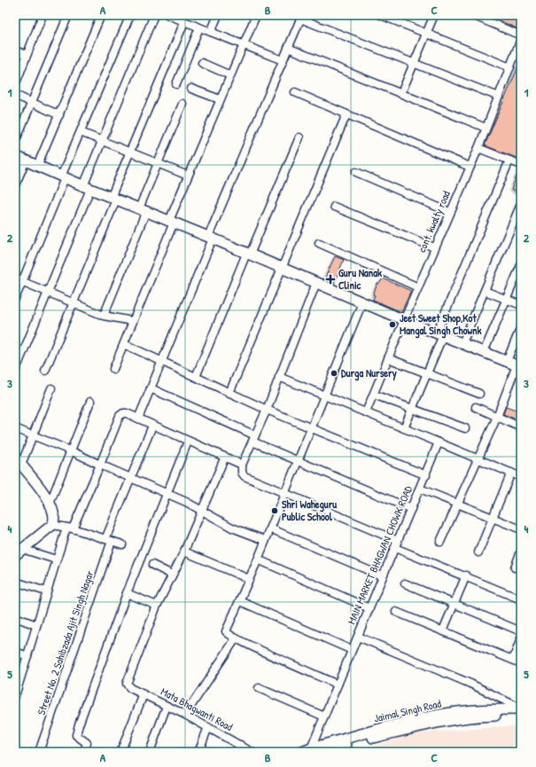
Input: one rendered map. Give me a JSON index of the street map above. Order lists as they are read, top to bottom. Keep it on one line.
{"streets":{"street":["cont. kwalty road","MAIN MARKET BHAGWAN CHOWK ROAD","Street No. 2 Sahibzada Ajit Singh Nagar","Mata Bhagwanti Road","Jaimal Singh Road"]},"crossings":[["MAIN MARKET BHAGWAN CHOWK ROAD","Jaimal Singh Road"]],"places":{"health":["Guru Nanak Clinic"],"other":["Jeet Sweet Shop,Kot Mangal Singh Chownk","Durga Nursery","Shri Waheguru Public School"]},"grid":{"columns":["A","B","C"],"rows":["1","2","3","4","5"]}}
